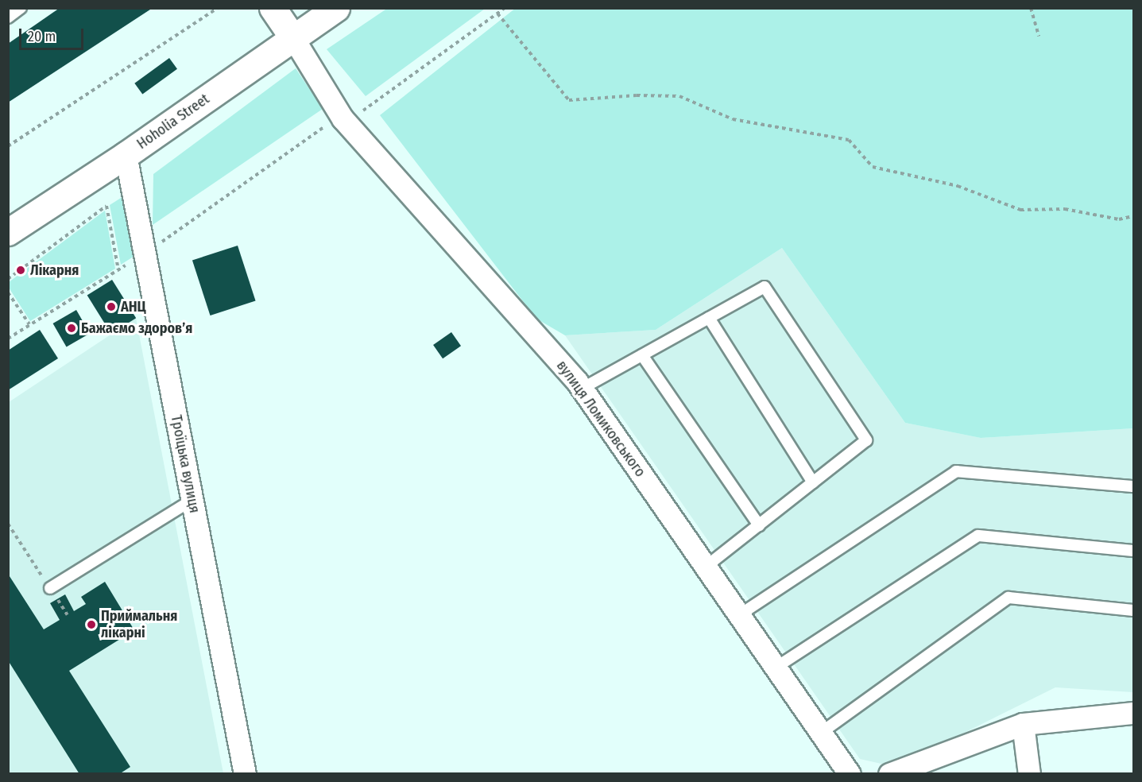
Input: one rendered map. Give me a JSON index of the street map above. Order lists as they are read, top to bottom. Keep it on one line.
{"streets":{"street":["Hoholia Street","вулиця Ломиковського","Троїцька вулиця"]},"crossings":[["Hoholia Street","вулиця Ломиковського"],["Hoholia Street","Троїцька вулиця"]],"places":["Лікарня","АНЦ","Бажаємо здоровʼя","Приймальня лікарні"],"scale_bar":"20 m"}
